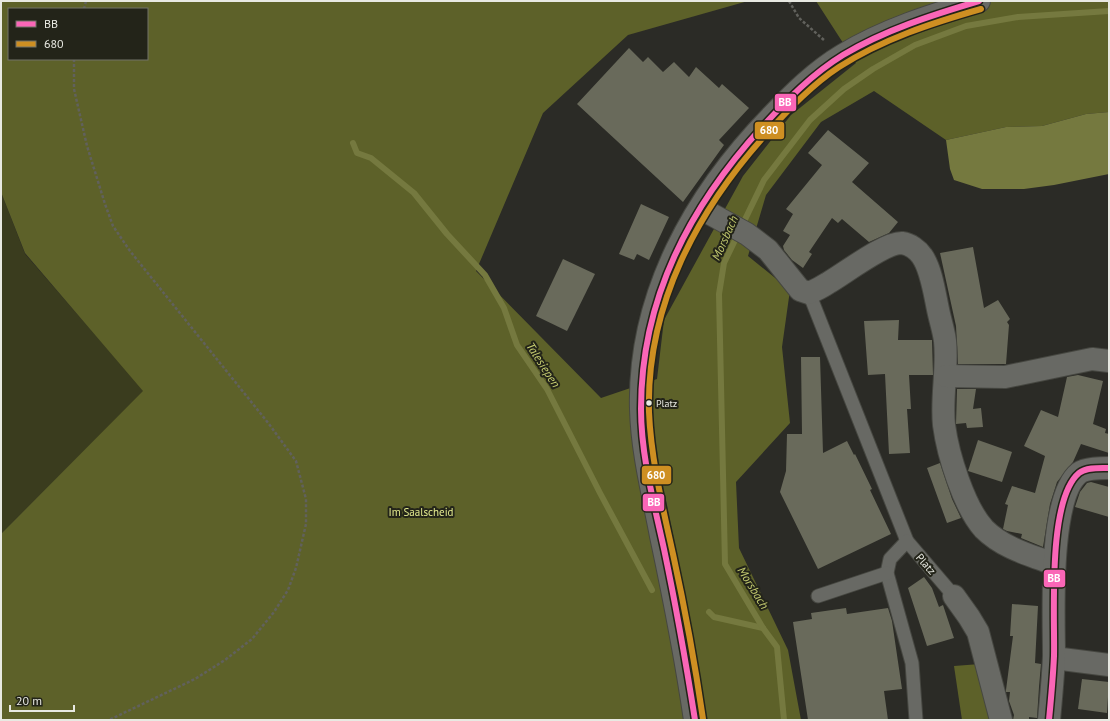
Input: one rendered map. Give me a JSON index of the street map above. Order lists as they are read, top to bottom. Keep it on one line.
{"streets":{"street":["Platz"]},"water":["Morsbach","Talesiepen"],"parks":["Im Saalscheid"],"places":["Platz"],"lines":["transit line BB","transit line 680"],"legend":["BB","680"],"scale_bar":"20 m"}
